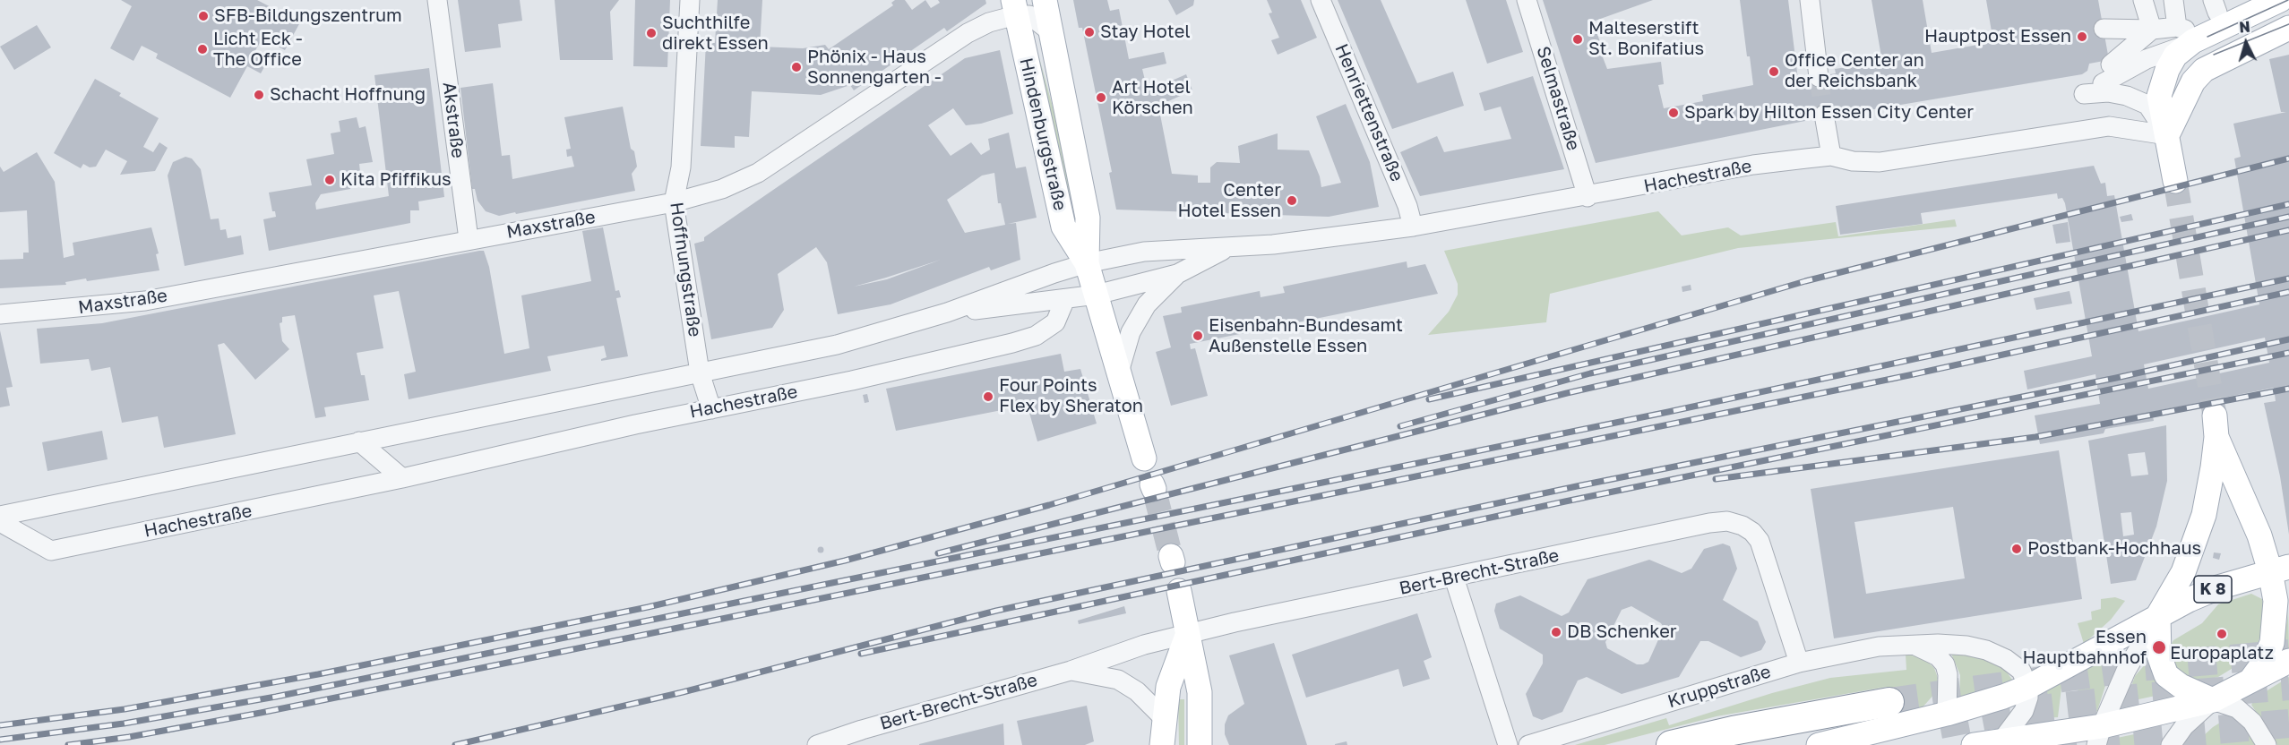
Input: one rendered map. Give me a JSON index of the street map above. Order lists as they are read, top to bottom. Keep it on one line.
{"streets":{"main road":["Hindenburgstraße","K 8"],"street":["Selmastraße","Henriettenstraße","Akstraße","Hachestraße","Maxstraße","Hoffnungstraße","Bert-Brecht-Straße","Kruppstraße"]},"crossings":[["Selmastraße","Hachestraße"],["Henriettenstraße","Hachestraße"],["Akstraße","Maxstraße"],["Hindenburgstraße","Hachestraße"],["Hindenburgstraße","Maxstraße"],["Hachestraße","Hoffnungstraße"],["Maxstraße","Hoffnungstraße"],["Bert-Brecht-Straße","Kruppstraße"],["K 8","Kruppstraße"]],"places":["SFB-Bildungszentrum","Stay Hotel","Suchthilfe direkt Essen","Hauptpost Essen","Malteserstift St. Bonifatius","Licht Eck - The Office","Phönix - Haus Sonnengarten -","Office Center an der Reichsbank","Schacht Hoffnung","Art Hotel Körschen","Spark by Hilton Essen City Center","Kita Pfiffikus","Center Hotel Essen","Eisenbahn-Bundesamt Außenstelle Essen","Four Points Flex by Sheraton","Postbank-Hochhaus","DB Schenker","Europaplatz","Essen Hauptbahnhof"],"north":"top"}
